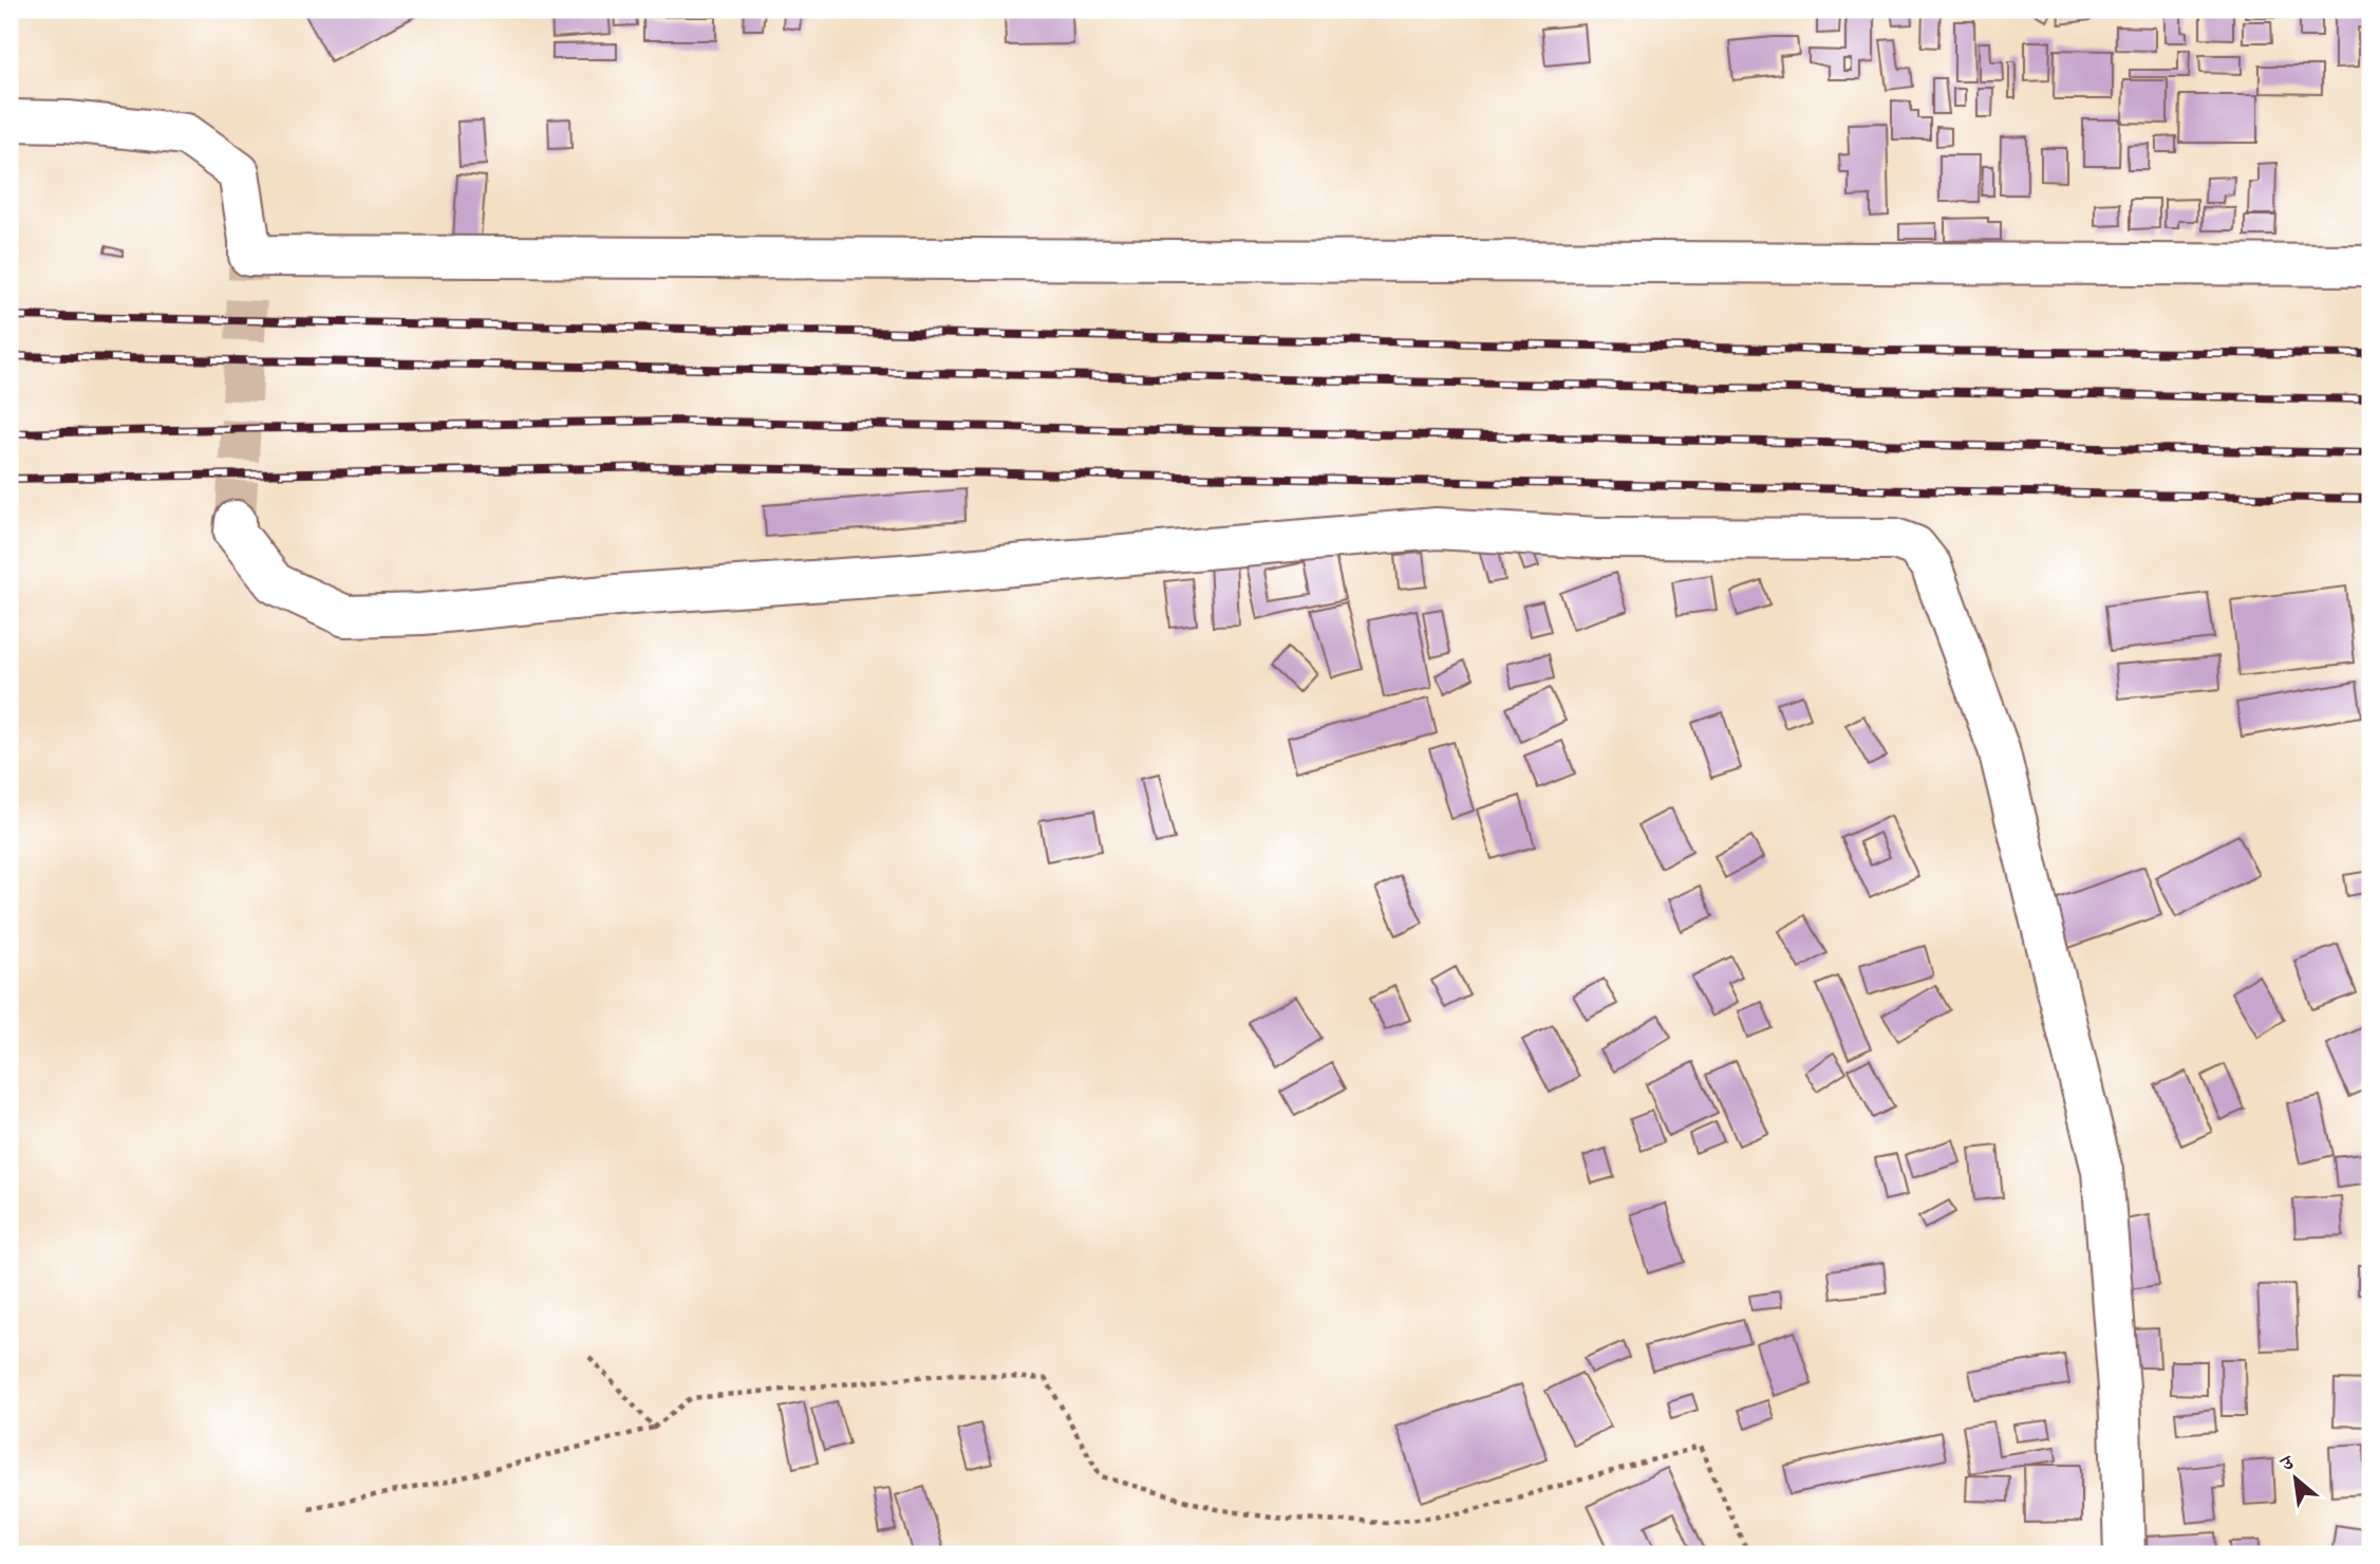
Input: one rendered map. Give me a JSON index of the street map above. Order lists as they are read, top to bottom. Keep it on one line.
{"north":"top left"}
